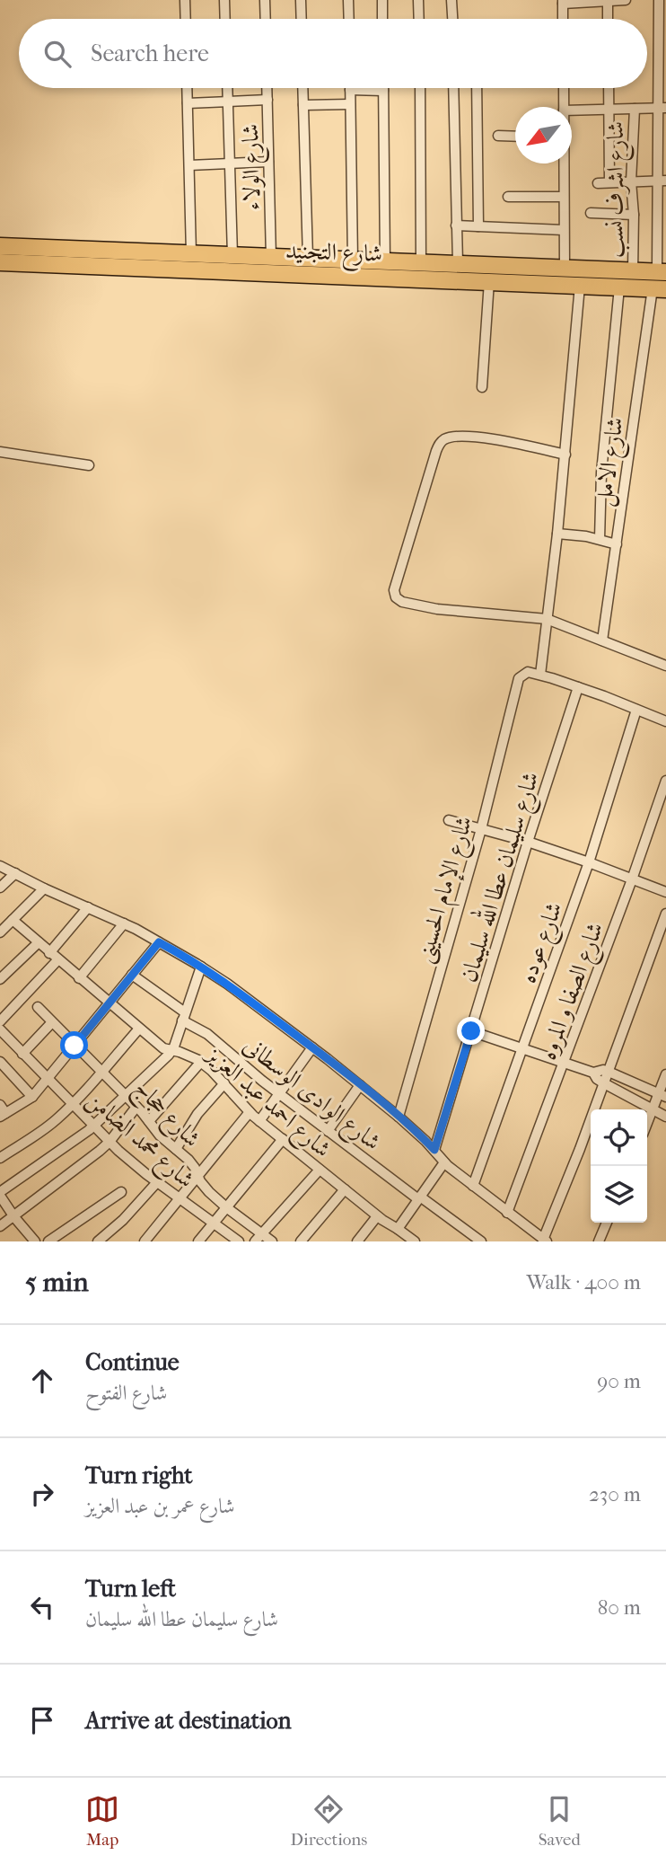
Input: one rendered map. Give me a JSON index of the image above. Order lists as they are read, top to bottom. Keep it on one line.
{"streets":{"highway":["شارع التجنيد"],"street":["شارع الولاء","شارع اشرف نسب","شارع الامل","شارع سليمان عطا الله سليمان","شارع الإمام الحسينى","شارع عوده","شارع الصفا و المروه","شارع الوادى الوسطانى","شارع احمد عبد العزيز","شارع حجاج","شارع محمد الضامن"]},"crossings":[["شارع الولاء","شارع التجنيد"],["شارع اشرف نسب","شارع التجنيد"],["شارع التجنيد","شارع الامل"]],"north":"bottom left","page":{"search":"Search here","heading":["5 min","Walk · 400 m"],"list":[["Continue","شارع الفتوح","90 m"],["Turn right","شارع عمر بن عبد العزيز","230 m"],["Turn left","شارع سليمان عطا الله سليمان","80 m"],"Arrive at destination"],"nav":["Map","Directions","Saved"]}}
